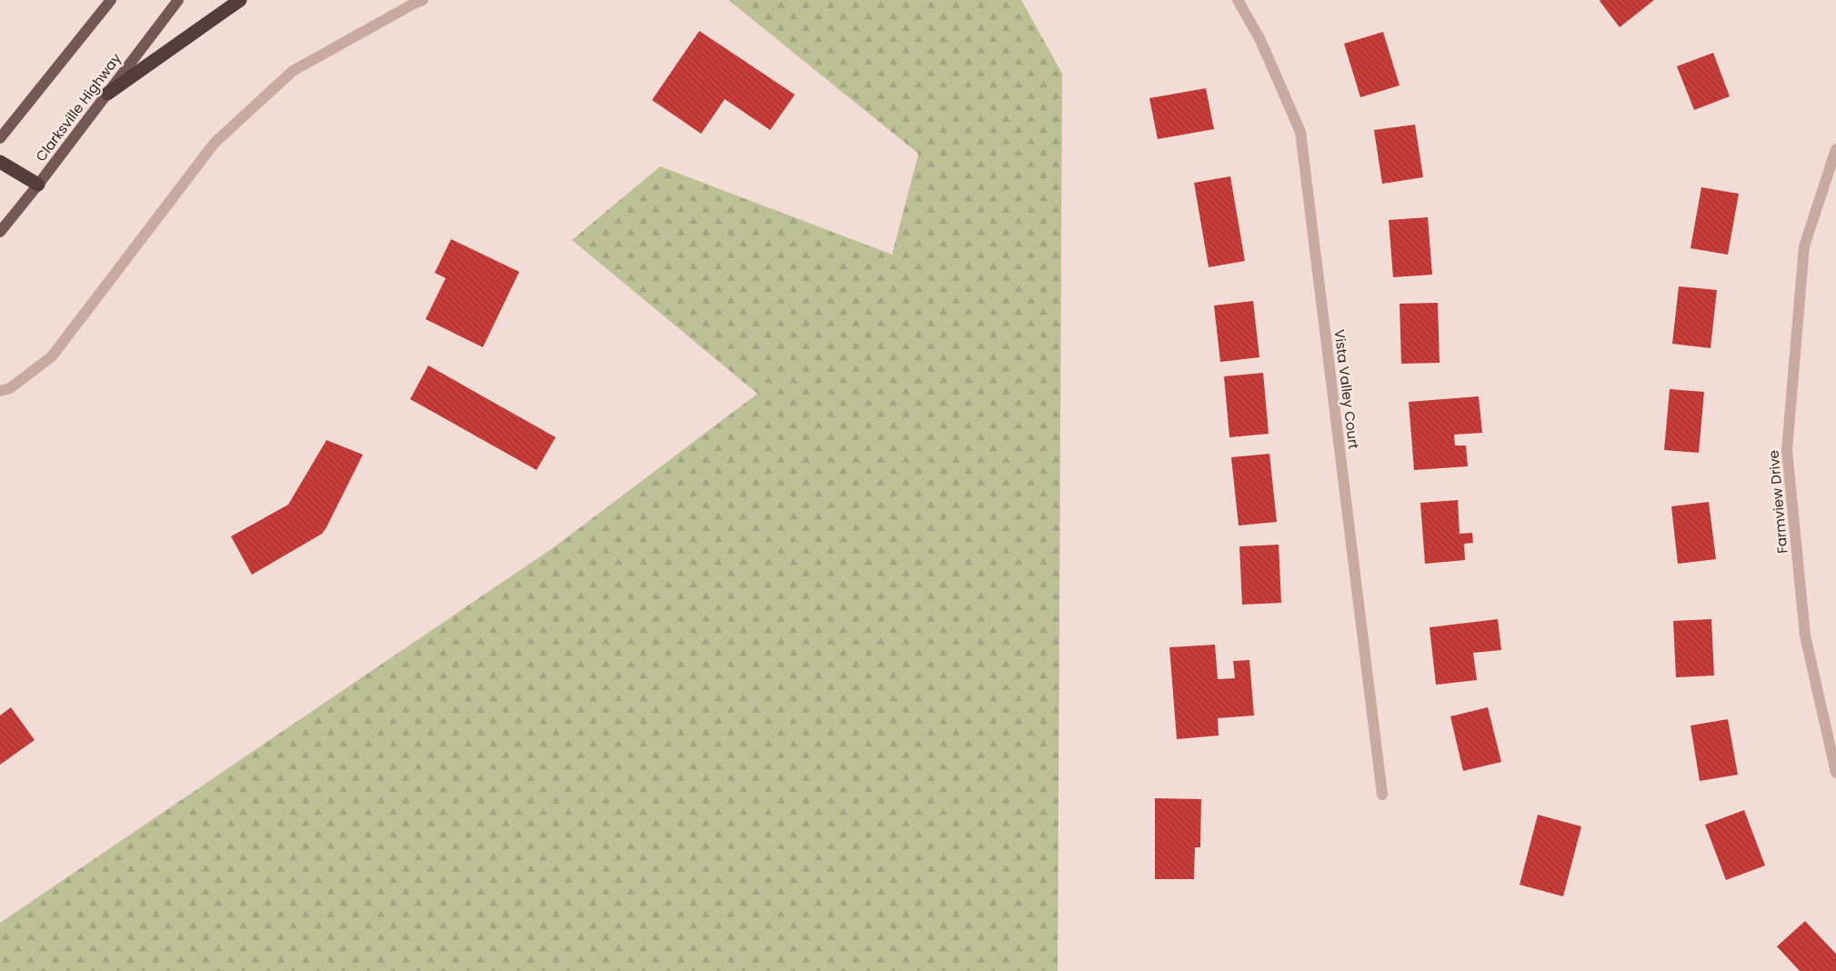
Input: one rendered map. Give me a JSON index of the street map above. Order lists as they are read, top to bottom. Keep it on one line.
{"streets":{"main road":["Clarksville Highway"],"street":["Vista Valley Court","Farmview Drive"]}}
